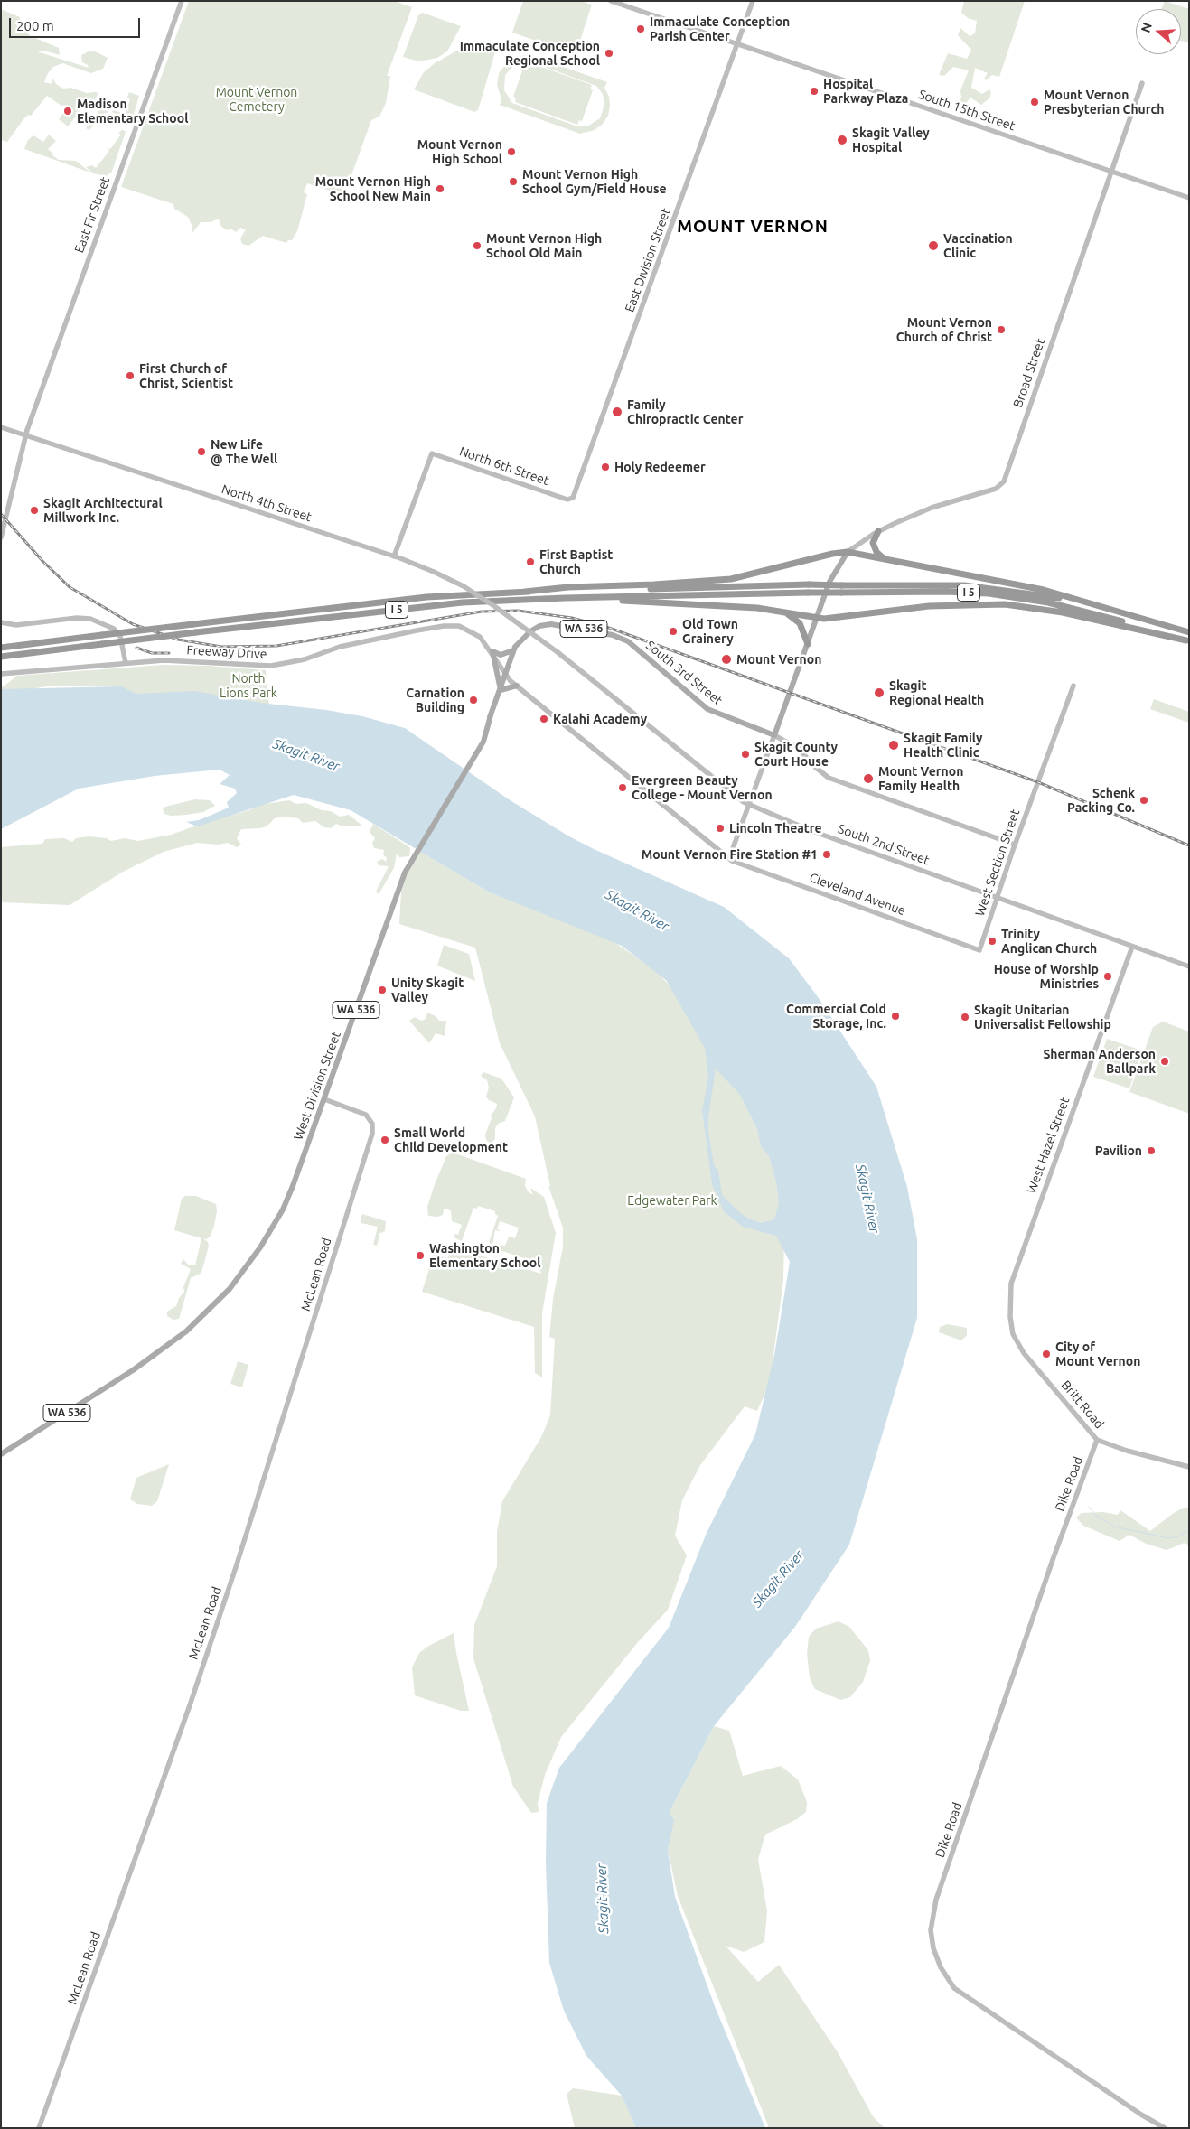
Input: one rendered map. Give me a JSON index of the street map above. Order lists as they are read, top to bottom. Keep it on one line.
{"streets":{"highway":["I 5"],"main road":["Broad Street","WA 536","South 3rd Street","West Division Street"],"street":["South 15th Street","East Fir Street","East Division Street","North 6th Street","North 4th Street","Freeway Drive","South 2nd Street","West Section Street","Cleveland Avenue","West Hazel Street","McLean Road","Britt Road","Dike Road"]},"crossings":[["South 15th Street","East Division Street"],["South 15th Street","Broad Street"],["East Fir Street","North 4th Street"],["East Division Street","North 6th Street"],["Broad Street","South 3rd Street"],["North 6th Street","North 4th Street"],["North 4th Street","South 2nd Street"],["Freeway Drive","Cleveland Avenue"],["Freeway Drive","West Division Street"],["South 3rd Street","West Section Street"],["South 3rd Street","West Division Street"],["South 2nd Street","West Section Street"],["South 2nd Street","West Hazel Street"],["West Section Street","Cleveland Avenue"],["West Division Street","McLean Road"],["West Hazel Street","Britt Road"],["Britt Road","Dike Road"]],"districts":["MOUNT VERNON"],"water":["Skagit River"],"parks":["Mount Vernon Cemetery","North Lions Park","Edgewater Park"],"places":["Immaculate Conception Parish Center","Immaculate Conception Regional School","Hospital Parkway Plaza","Mount Vernon Presbyterian Church","Madison Elementary School","Skagit Valley Hospital","Mount Vernon High School","Mount Vernon High School Gym/Field House","Mount Vernon High School New Main","Mount Vernon High School Old Main","Vaccination Clinic","Mount Vernon Church of Christ","First Church of Christ, Scientist","Family Chiropractic Center","New Life @ The Well","Holy Redeemer","Skagit Architectural Millwork Inc.","First Baptist Church","Old Town Grainery","Mount Vernon","Skagit Regional Health","Carnation Building","Kalahi Academy","Skagit Family Health Clinic","Skagit County Court House","Mount Vernon Family Health","Evergreen Beauty College - Mount Vernon","Schenk Packing Co.","Lincoln Theatre","Mount Vernon Fire Station #1","Trinity Anglican Church","House of Worship Ministries","Unity Skagit Valley","Commercial Cold Storage, Inc.","Skagit Unitarian Universalist Fellowship","Sherman Anderson Ballpark","Small World Child Development","Pavilion","Washington Elementary School","City of Mount Vernon"],"scale_bar":"200 m","north":"left"}
